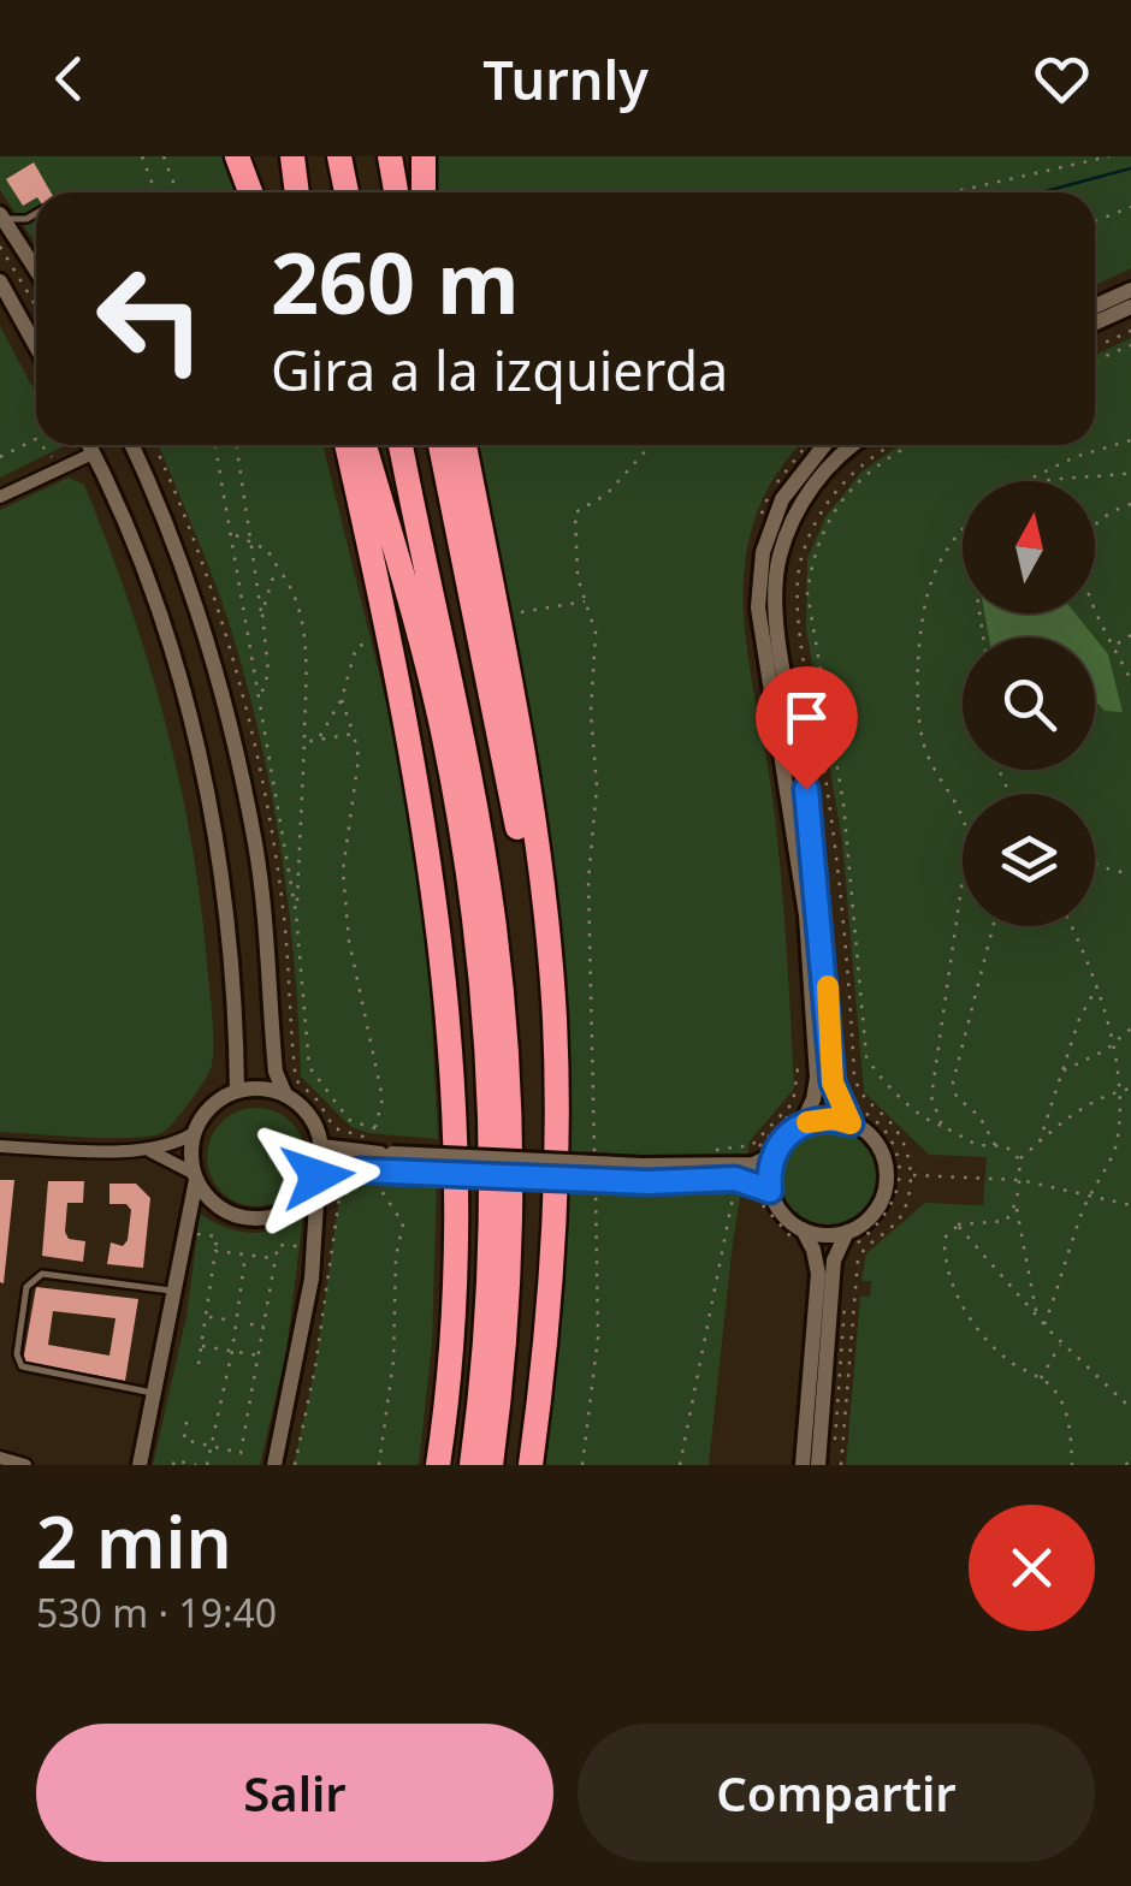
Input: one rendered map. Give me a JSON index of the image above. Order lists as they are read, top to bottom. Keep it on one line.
{"north":"top","page":{"header":"Turnly","turn":["260 m","Gira a la izquierda"],"heading":["2 min","530 m · 19:40"],"buttons":["Salir","Compartir"]}}
